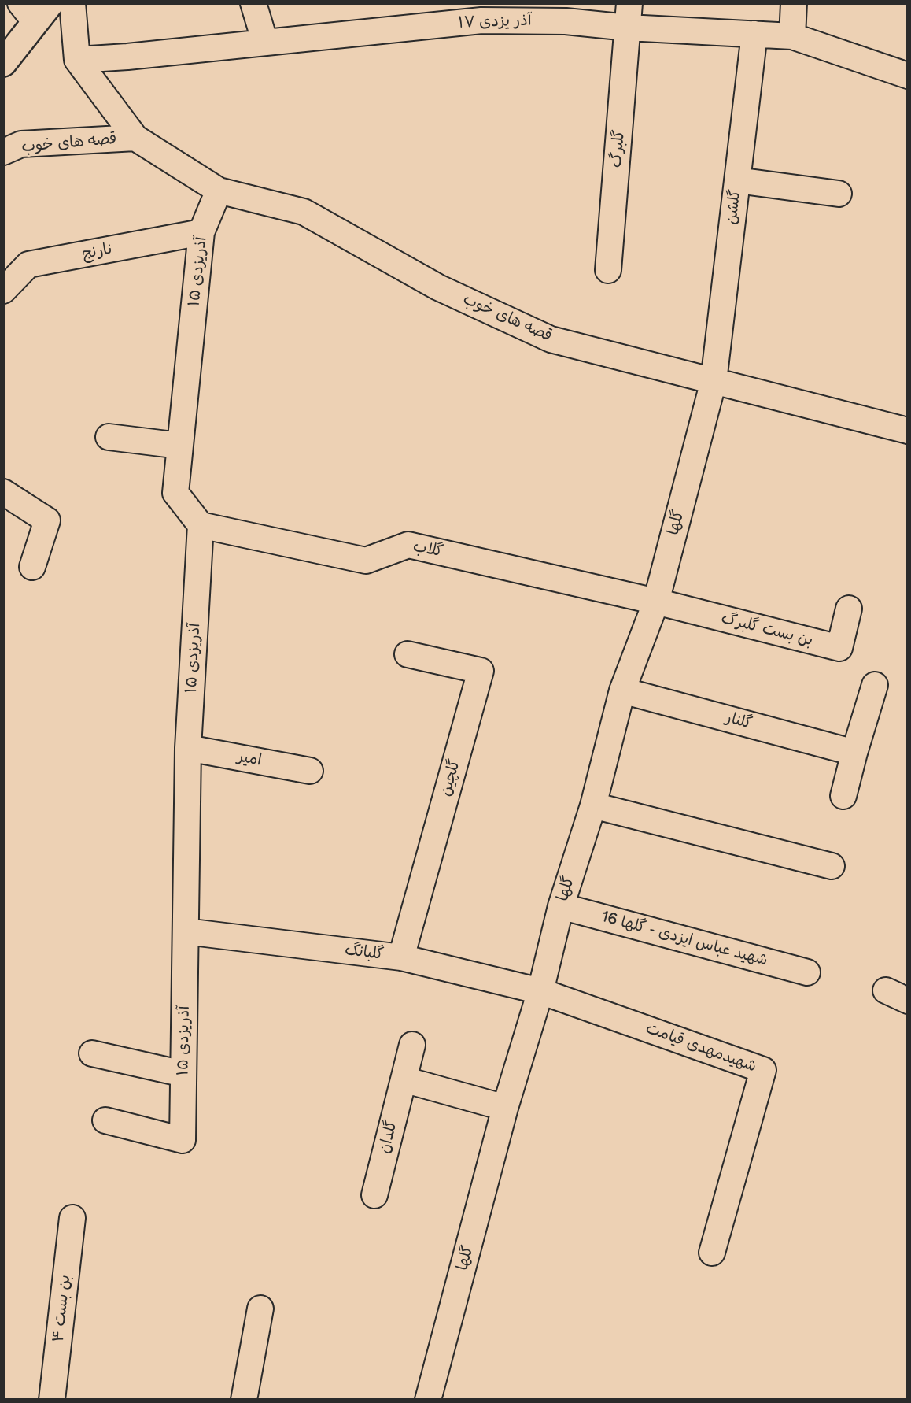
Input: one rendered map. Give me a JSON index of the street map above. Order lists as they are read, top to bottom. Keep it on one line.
{"streets":{"street":["آذر یزدی ۱۷","قصه های خوب","گلبرگ","گلشن","نارنج","۱۵ آذریزدی","گلها","گلاب","بن بست گلبرگ","گلنار","امیر","گلچین","شهید عباس ایزدی - گلها 16","گلبانگ","شهیدمهدی قیامت","گلدان","بن بست ۴"]},"crossings":[["آذر یزدی ۱۷","قصه های خوب"],["آذر یزدی ۱۷","گلبرگ"],["آذر یزدی ۱۷","گلشن"],["قصه های خوب","گلشن"],["قصه های خوب","۱۵ آذریزدی"],["قصه های خوب","گلها"],["گلشن","گلها"],["نارنج","۱۵ آذریزدی"],["۱۵ آذریزدی","گلاب"],["۱۵ آذریزدی","امیر"],["۱۵ آذریزدی","گلبانگ"],["گلها","گلاب"],["گلها","بن بست گلبرگ"],["گلها","گلنار"],["گلها","شهید عباس ایزدی - گلها 16"],["گلها","گلبانگ"],["گلها","شهیدمهدی قیامت"],["گلاب","بن بست گلبرگ"],["گلچین","گلبانگ"],["گلبانگ","شهیدمهدی قیامت"]]}
